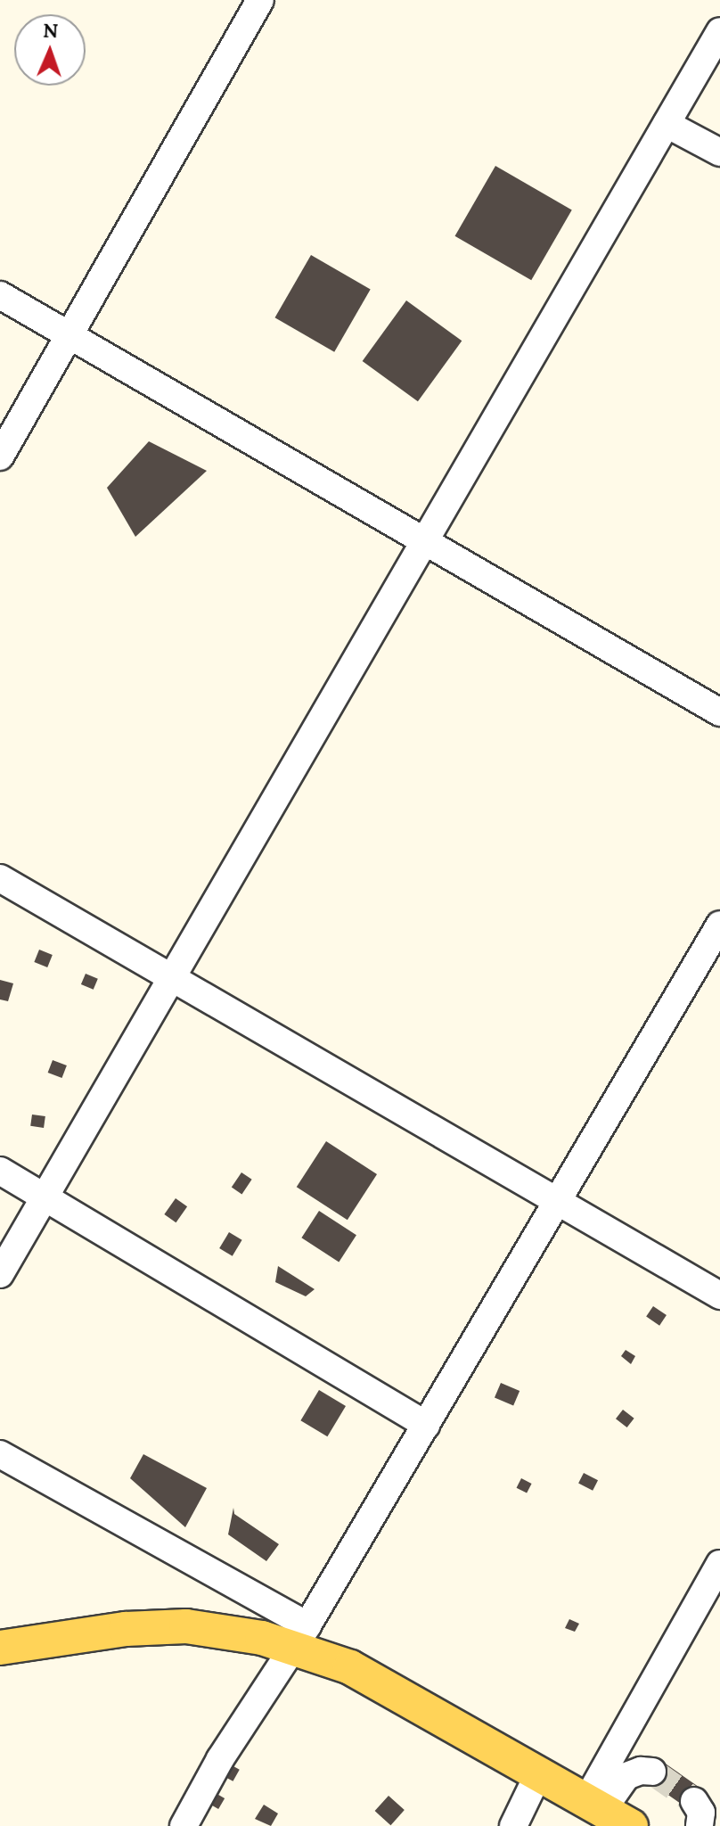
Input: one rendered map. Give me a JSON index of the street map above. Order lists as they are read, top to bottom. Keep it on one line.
{"north":"top"}
